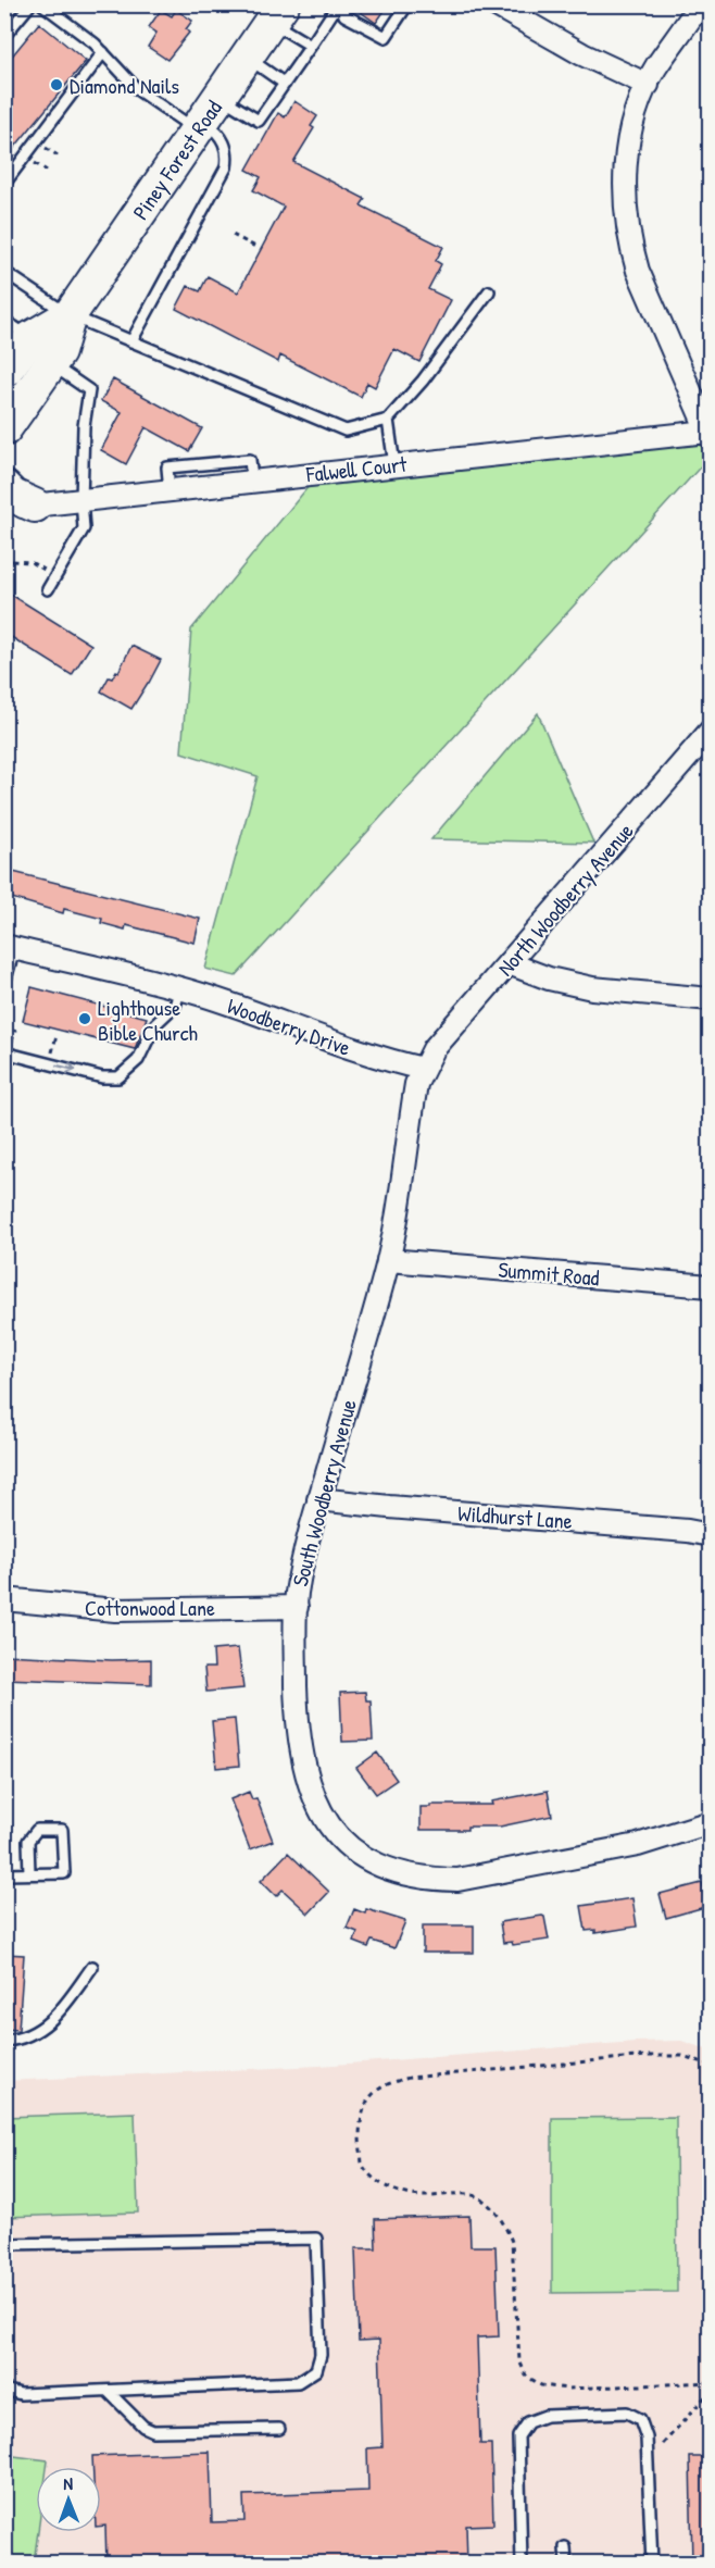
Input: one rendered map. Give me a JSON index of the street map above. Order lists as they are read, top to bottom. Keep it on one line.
{"streets":{"main road":["Piney Forest Road"],"street":["Falwell Court","North Woodberry Avenue","Woodberry Drive","Summit Road","South Woodberry Avenue","Wildhurst Lane","Cottonwood Lane"]},"crossings":[["North Woodberry Avenue","Woodberry Drive"],["North Woodberry Avenue","South Woodberry Avenue"],["Woodberry Drive","South Woodberry Avenue"],["Summit Road","South Woodberry Avenue"],["South Woodberry Avenue","Wildhurst Lane"],["South Woodberry Avenue","Cottonwood Lane"]],"places":["Diamond Nails","Lighthouse Bible Church"],"north":"top"}
